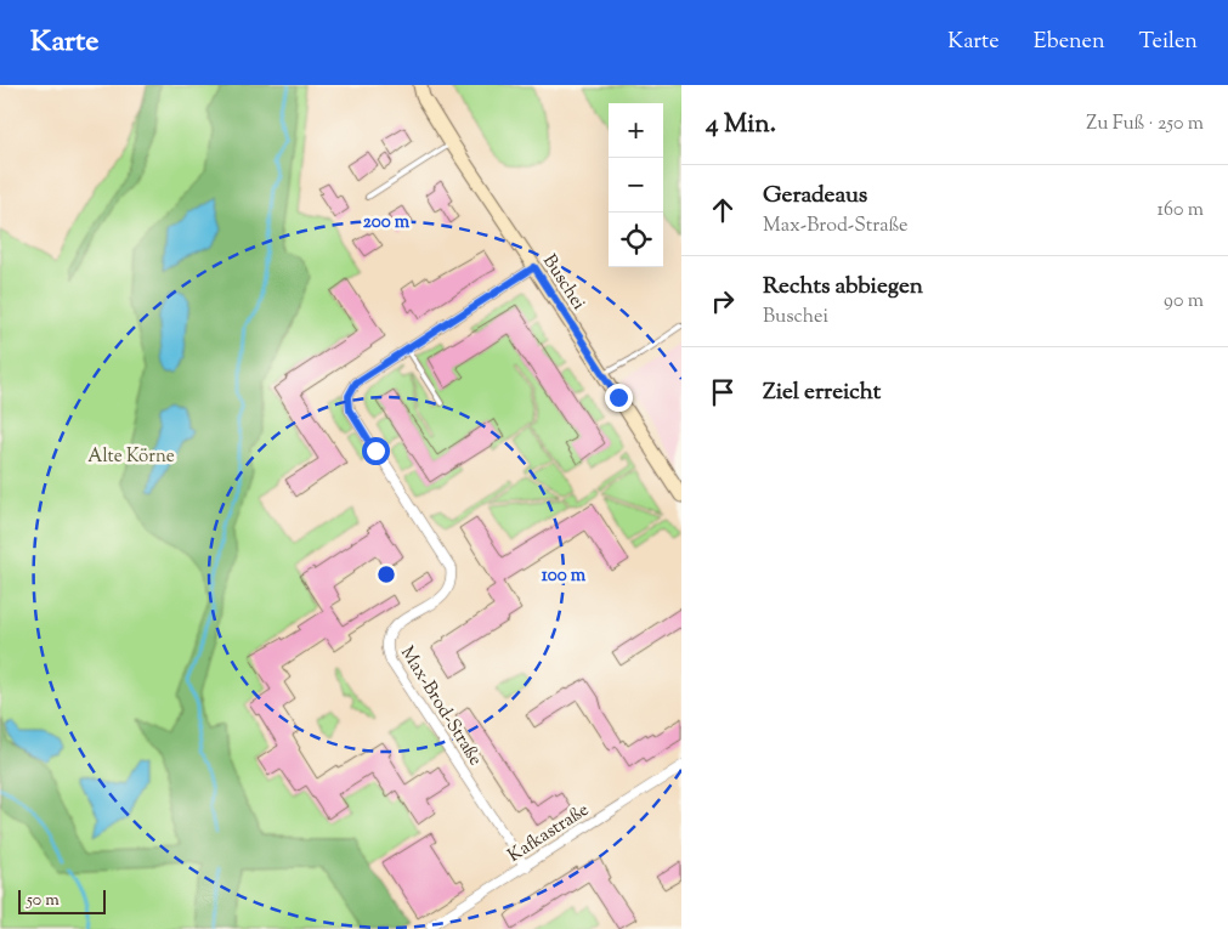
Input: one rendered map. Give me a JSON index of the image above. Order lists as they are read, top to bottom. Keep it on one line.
{"streets":{"street":["Buschei","Max-Brod-Straße","Kafkastraße"]},"crossings":[["Buschei","Max-Brod-Straße"],["Max-Brod-Straße","Kafkastraße"]],"parks":["Alte Körne"],"scale_bar":"50 m","page":{"header":"Karte","nav":["Karte","Ebenen","Teilen"],"heading":["4 Min.","Zu Fuß · 250 m"],"map_buttons":["+","−"],"list":[["Geradeaus","Max-Brod-Straße","160 m"],["Rechts abbiegen","Buschei","90 m"],"Ziel erreicht"],"scale":"50 m"},"rings":["200 m","100 m"]}
